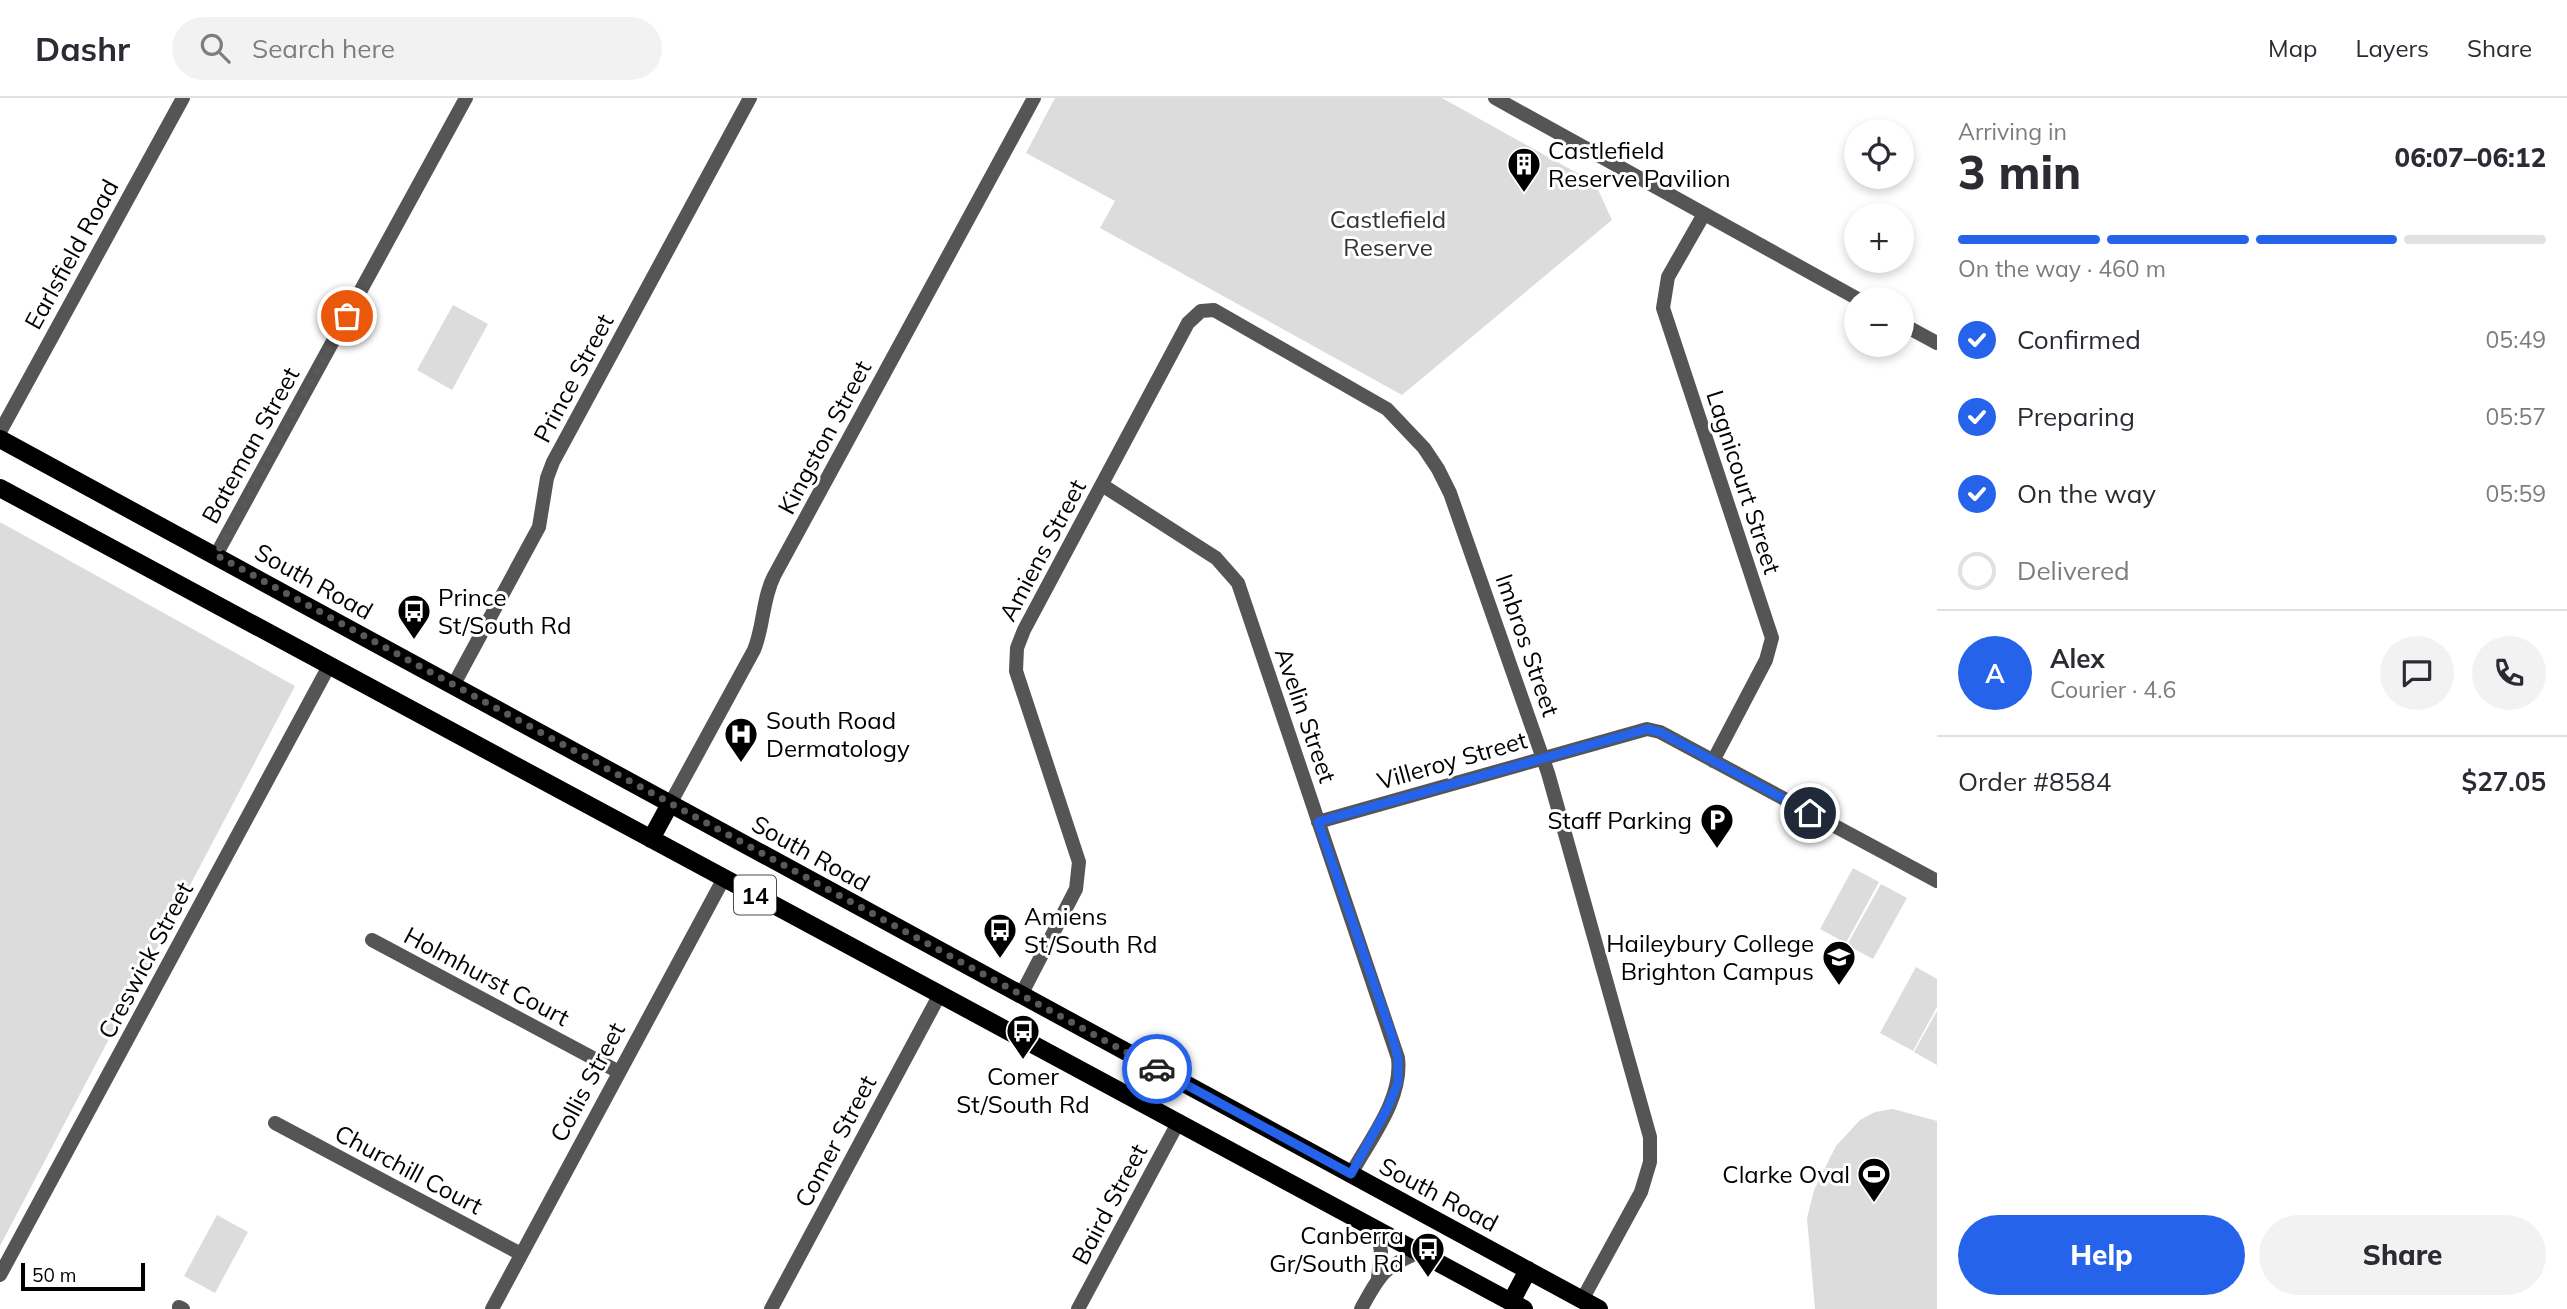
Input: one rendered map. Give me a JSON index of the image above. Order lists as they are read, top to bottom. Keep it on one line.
{"streets":{"main road":["South Road","14"],"street":["Earlsfield Road","Prince Street","Kingston Street","Bateman Street","Lagnicourt Street","Amiens Street","Imbros Street","Avelin Street","Villeroy Street","Creswick Street","Holmhurst Court","Collis Street","Comer Street","Churchill Court","Baird Street"]},"crossings":[["Prince Street","South Road"],["Kingston Street","South Road"],["Bateman Street","South Road"],["Lagnicourt Street","Villeroy Street"],["Amiens Street","South Road"],["Amiens Street","Imbros Street"],["Amiens Street","Avelin Street"],["South Road","Imbros Street"],["South Road","Avelin Street"],["Imbros Street","Villeroy Street"],["Avelin Street","Villeroy Street"],["14","Creswick Street"],["14","Collis Street"],["14","Comer Street"],["14","Baird Street"],["Holmhurst Court","Collis Street"],["Collis Street","Churchill Court"]],"parks":["Castlefield Reserve"],"places":{"building":["Castlefield Reserve Pavilion"],"bus stop":["Prince St/South Rd","Amiens St/South Rd","Comer St/South Rd","Canberra Gr/South Rd"],"hospital":["South Road Dermatology"],"parking":["Staff Parking"],"school or university":["Haileybury College Brighton Campus"],"sports":["Clarke Oval"]},"scale_bar":"50 m","page":{"header":"Dashr","search":"Search here","nav":["Map","Layers","Share"],"heading":["3 min","Arriving in","06:07–06:12"],"panel":["Alex","Courier · 4.6","Order #8584","$27.05"],"map_buttons":["+","−"],"bar":"On the way · 460 m","list":[["Confirmed","05:49"],["Preparing","05:57"],["On the way","05:59"],"Delivered"],"round":"A","buttons":["Help","Share"],"scale":"50 m"}}
